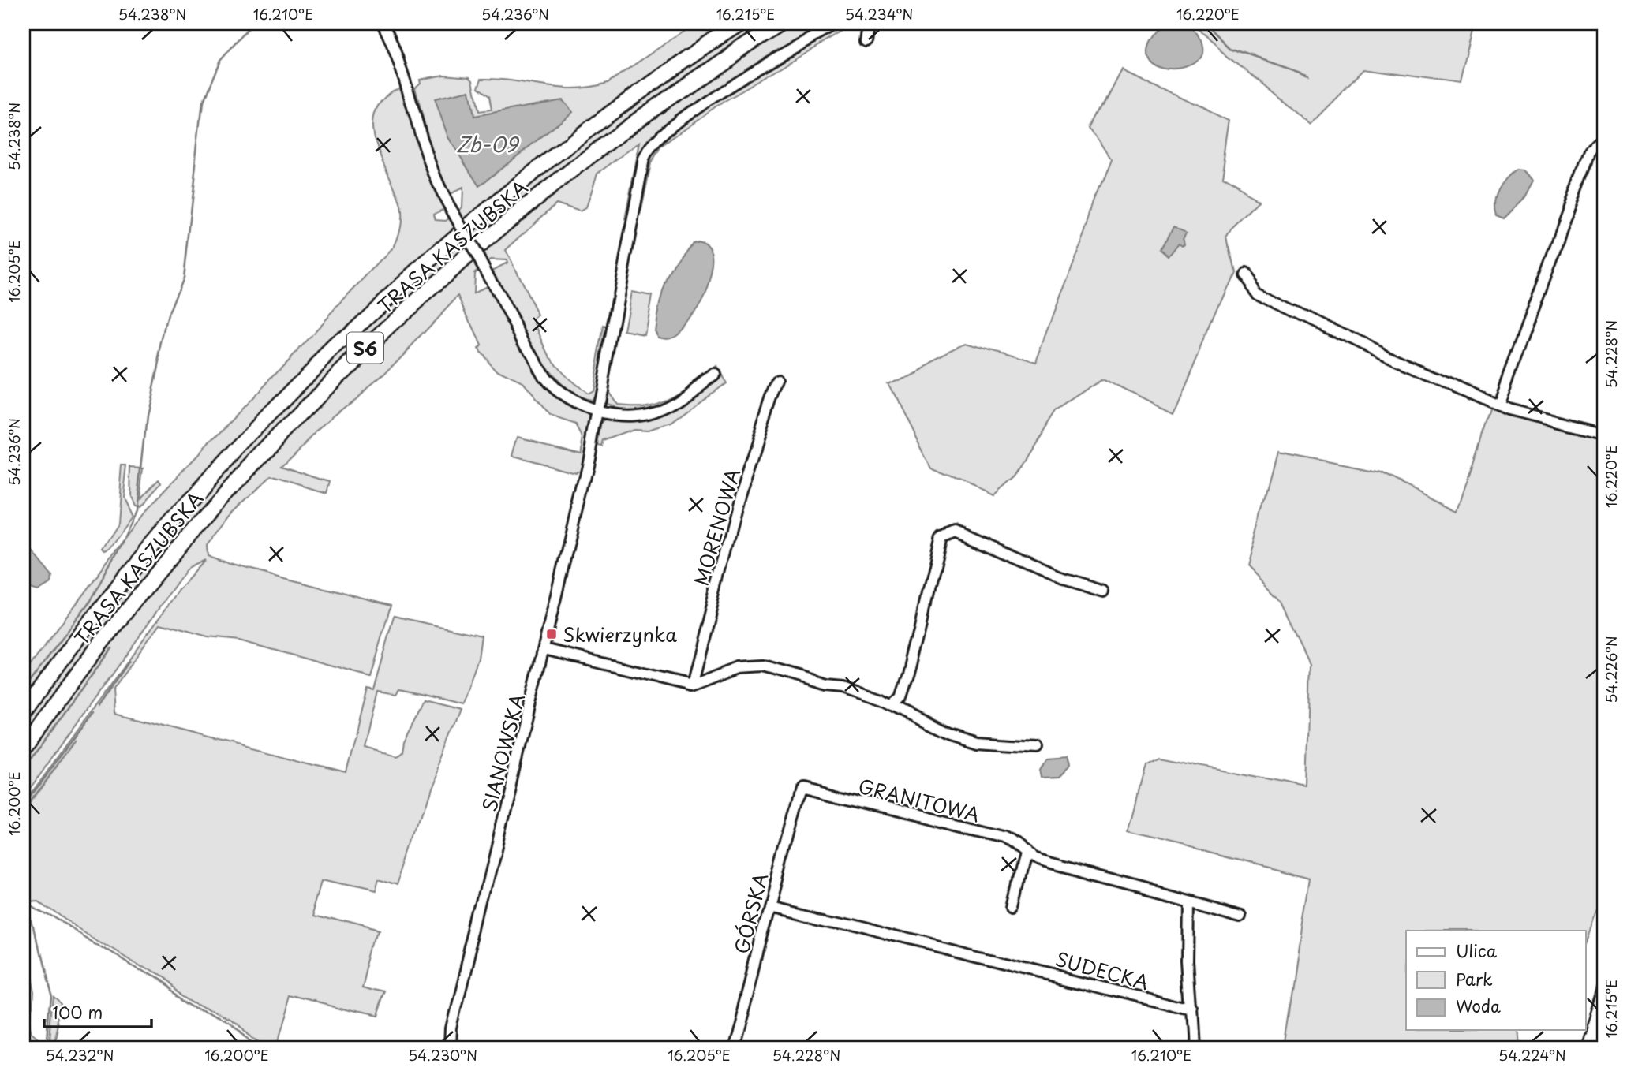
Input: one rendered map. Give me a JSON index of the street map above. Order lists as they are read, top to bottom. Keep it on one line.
{"streets":{"highway":["TRASA KASZUBSKA","S6"],"street":["MORENOWA","SIANOWSKA","GRANITOWA","GÓRSKA","SUDECKA"]},"crossings":[["GRANITOWA","GÓRSKA"],["GÓRSKA","SUDECKA"]],"water":["Zb-09"],"places":{"transit":["Skwierzynka"]},"legend":["Ulica","Park","Woda"],"scale_bar":"100 m","coordinates":["54.238°N","16.210°E","54.236°N","16.215°E","54.234°N","16.220°E","16.205°E","54.228°N","54.226°N","16.200°E","54.232°N","54.230°N","54.224°N"]}
